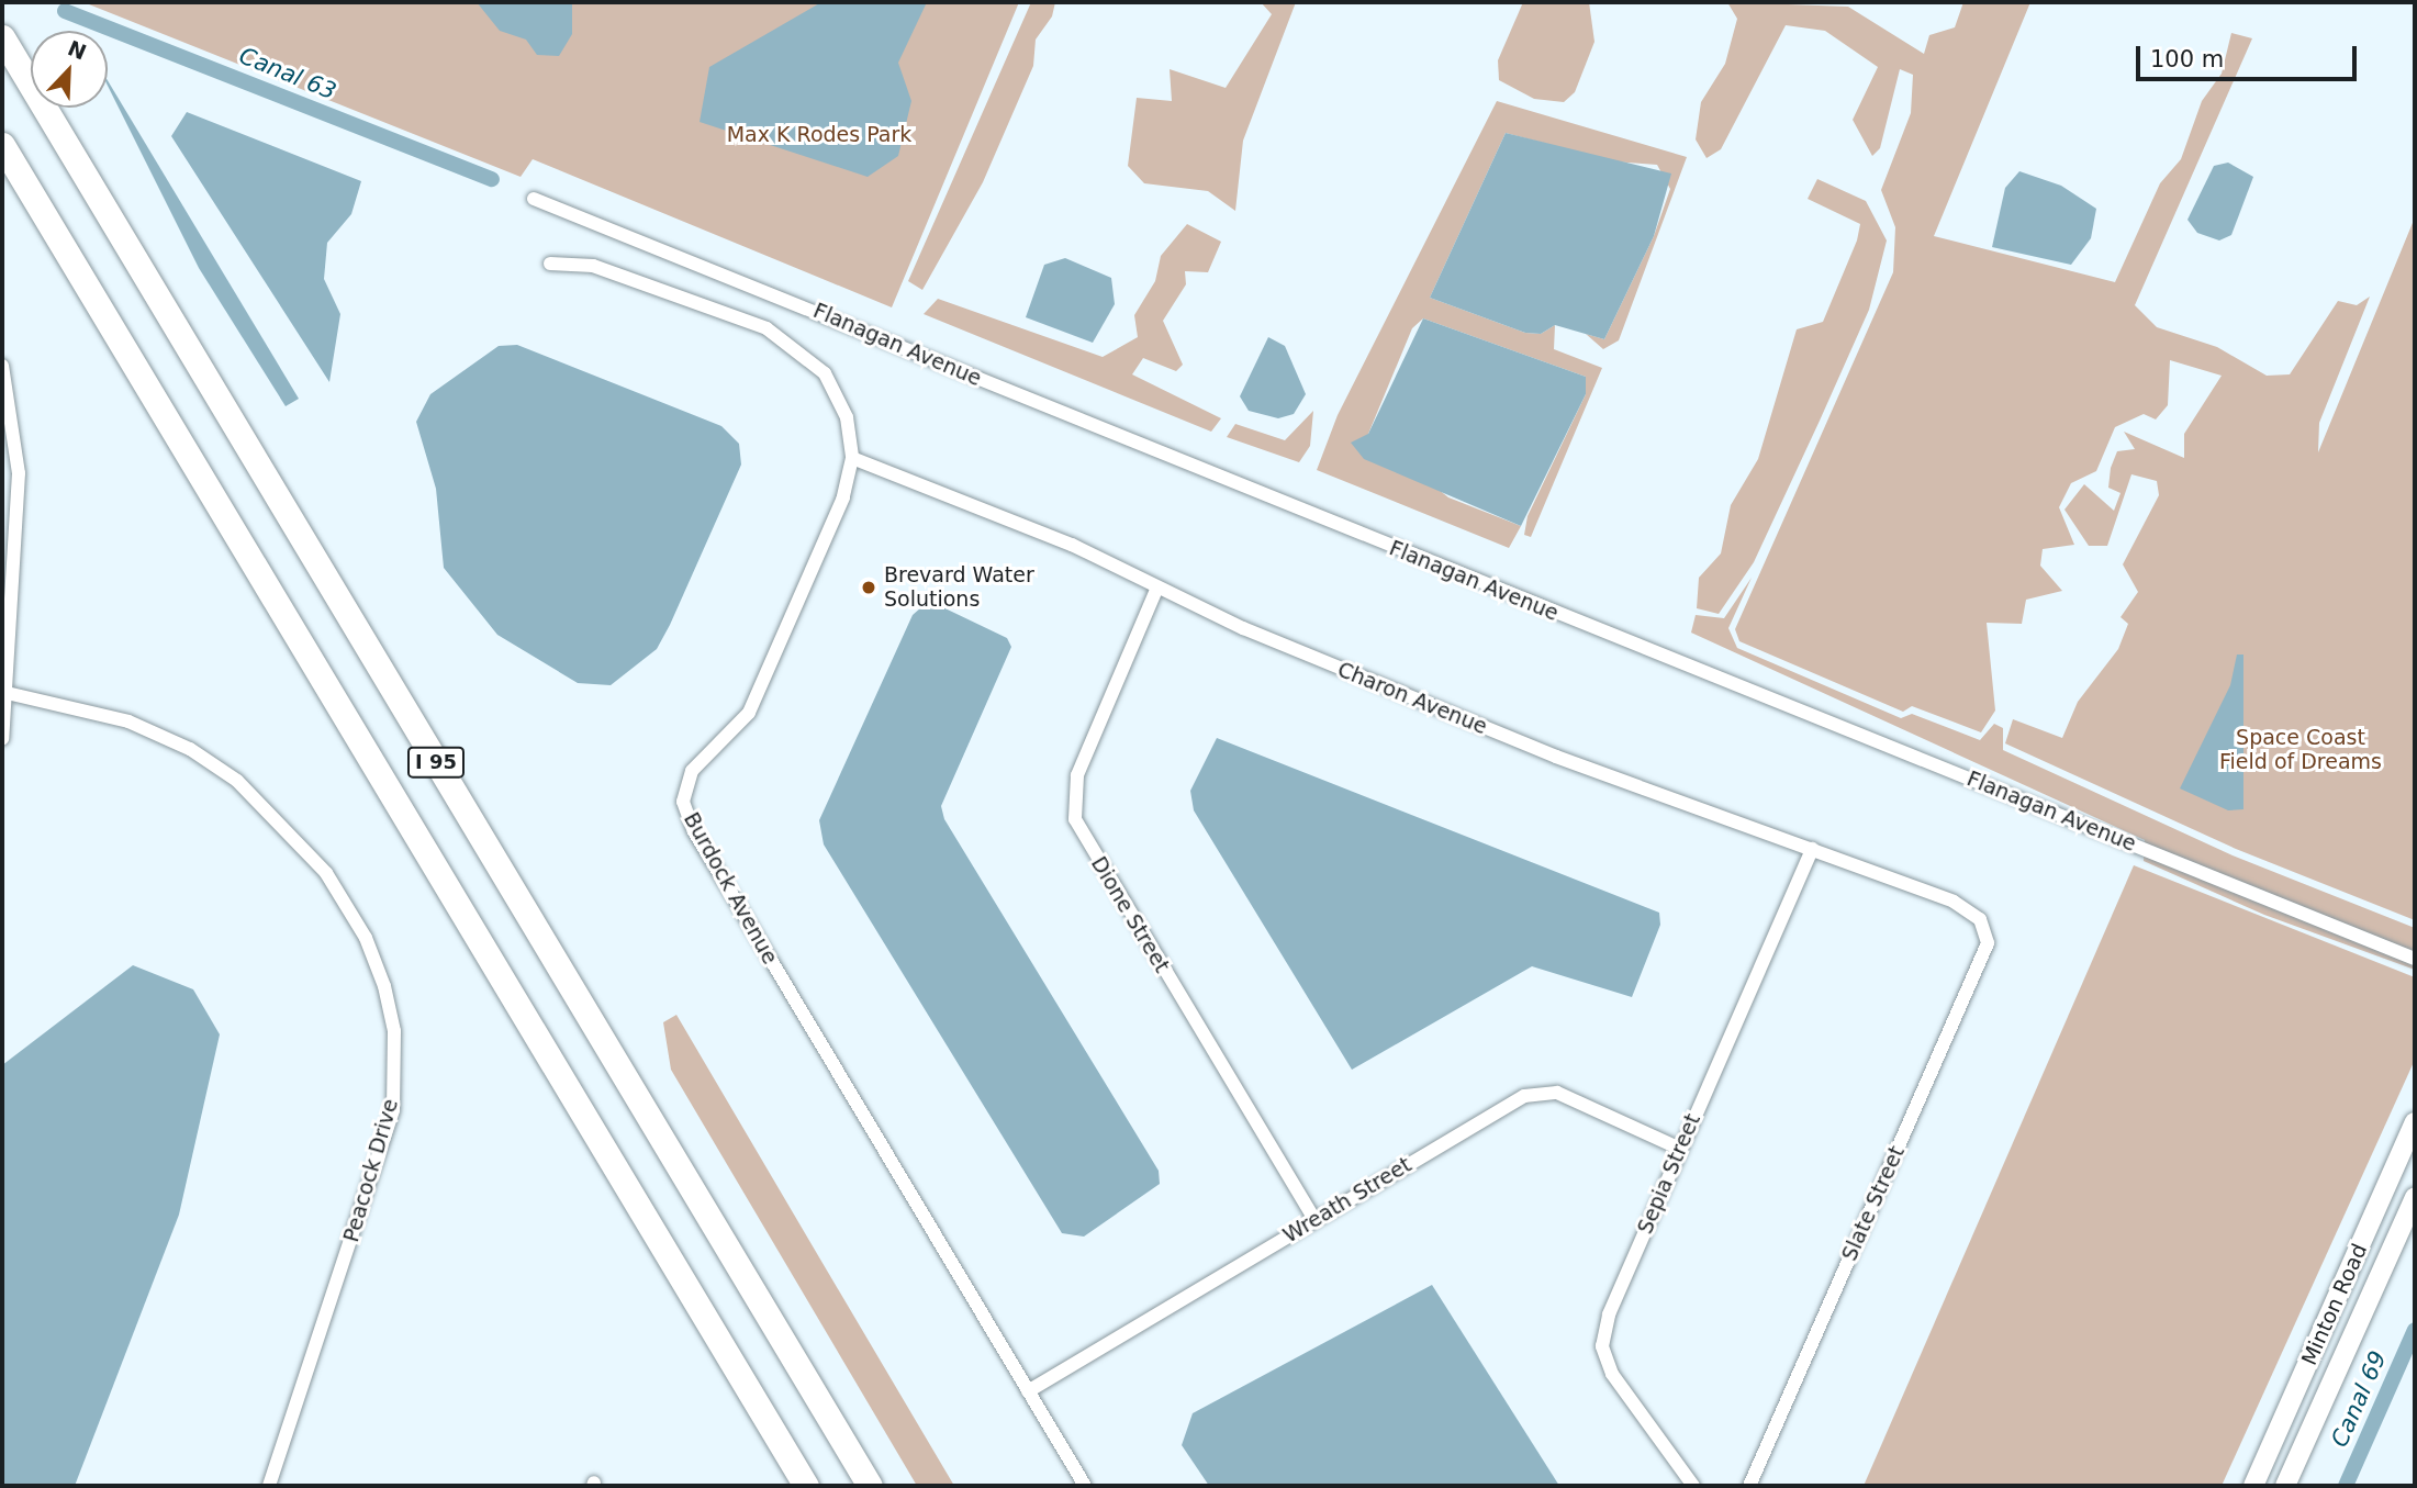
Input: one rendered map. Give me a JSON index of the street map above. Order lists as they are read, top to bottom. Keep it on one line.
{"streets":{"highway":["I 95"],"main road":["Minton Road"],"street":["Flanagan Avenue","Charon Avenue","Burdock Avenue","Dione Street","Peacock Drive","Sepia Street","Wreath Street","Slate Street"]},"crossings":[["Charon Avenue","Burdock Avenue"],["Charon Avenue","Dione Street"],["Charon Avenue","Sepia Street"],["Charon Avenue","Slate Street"],["Burdock Avenue","Wreath Street"],["Dione Street","Wreath Street"],["Sepia Street","Wreath Street"]],"water":["Canal 63","Canal 69"],"parks":["Max K Rodes Park","Space Coast Field of Dreams"],"places":["Brevard Water Solutions"],"scale_bar":"100 m","north":"top right"}
